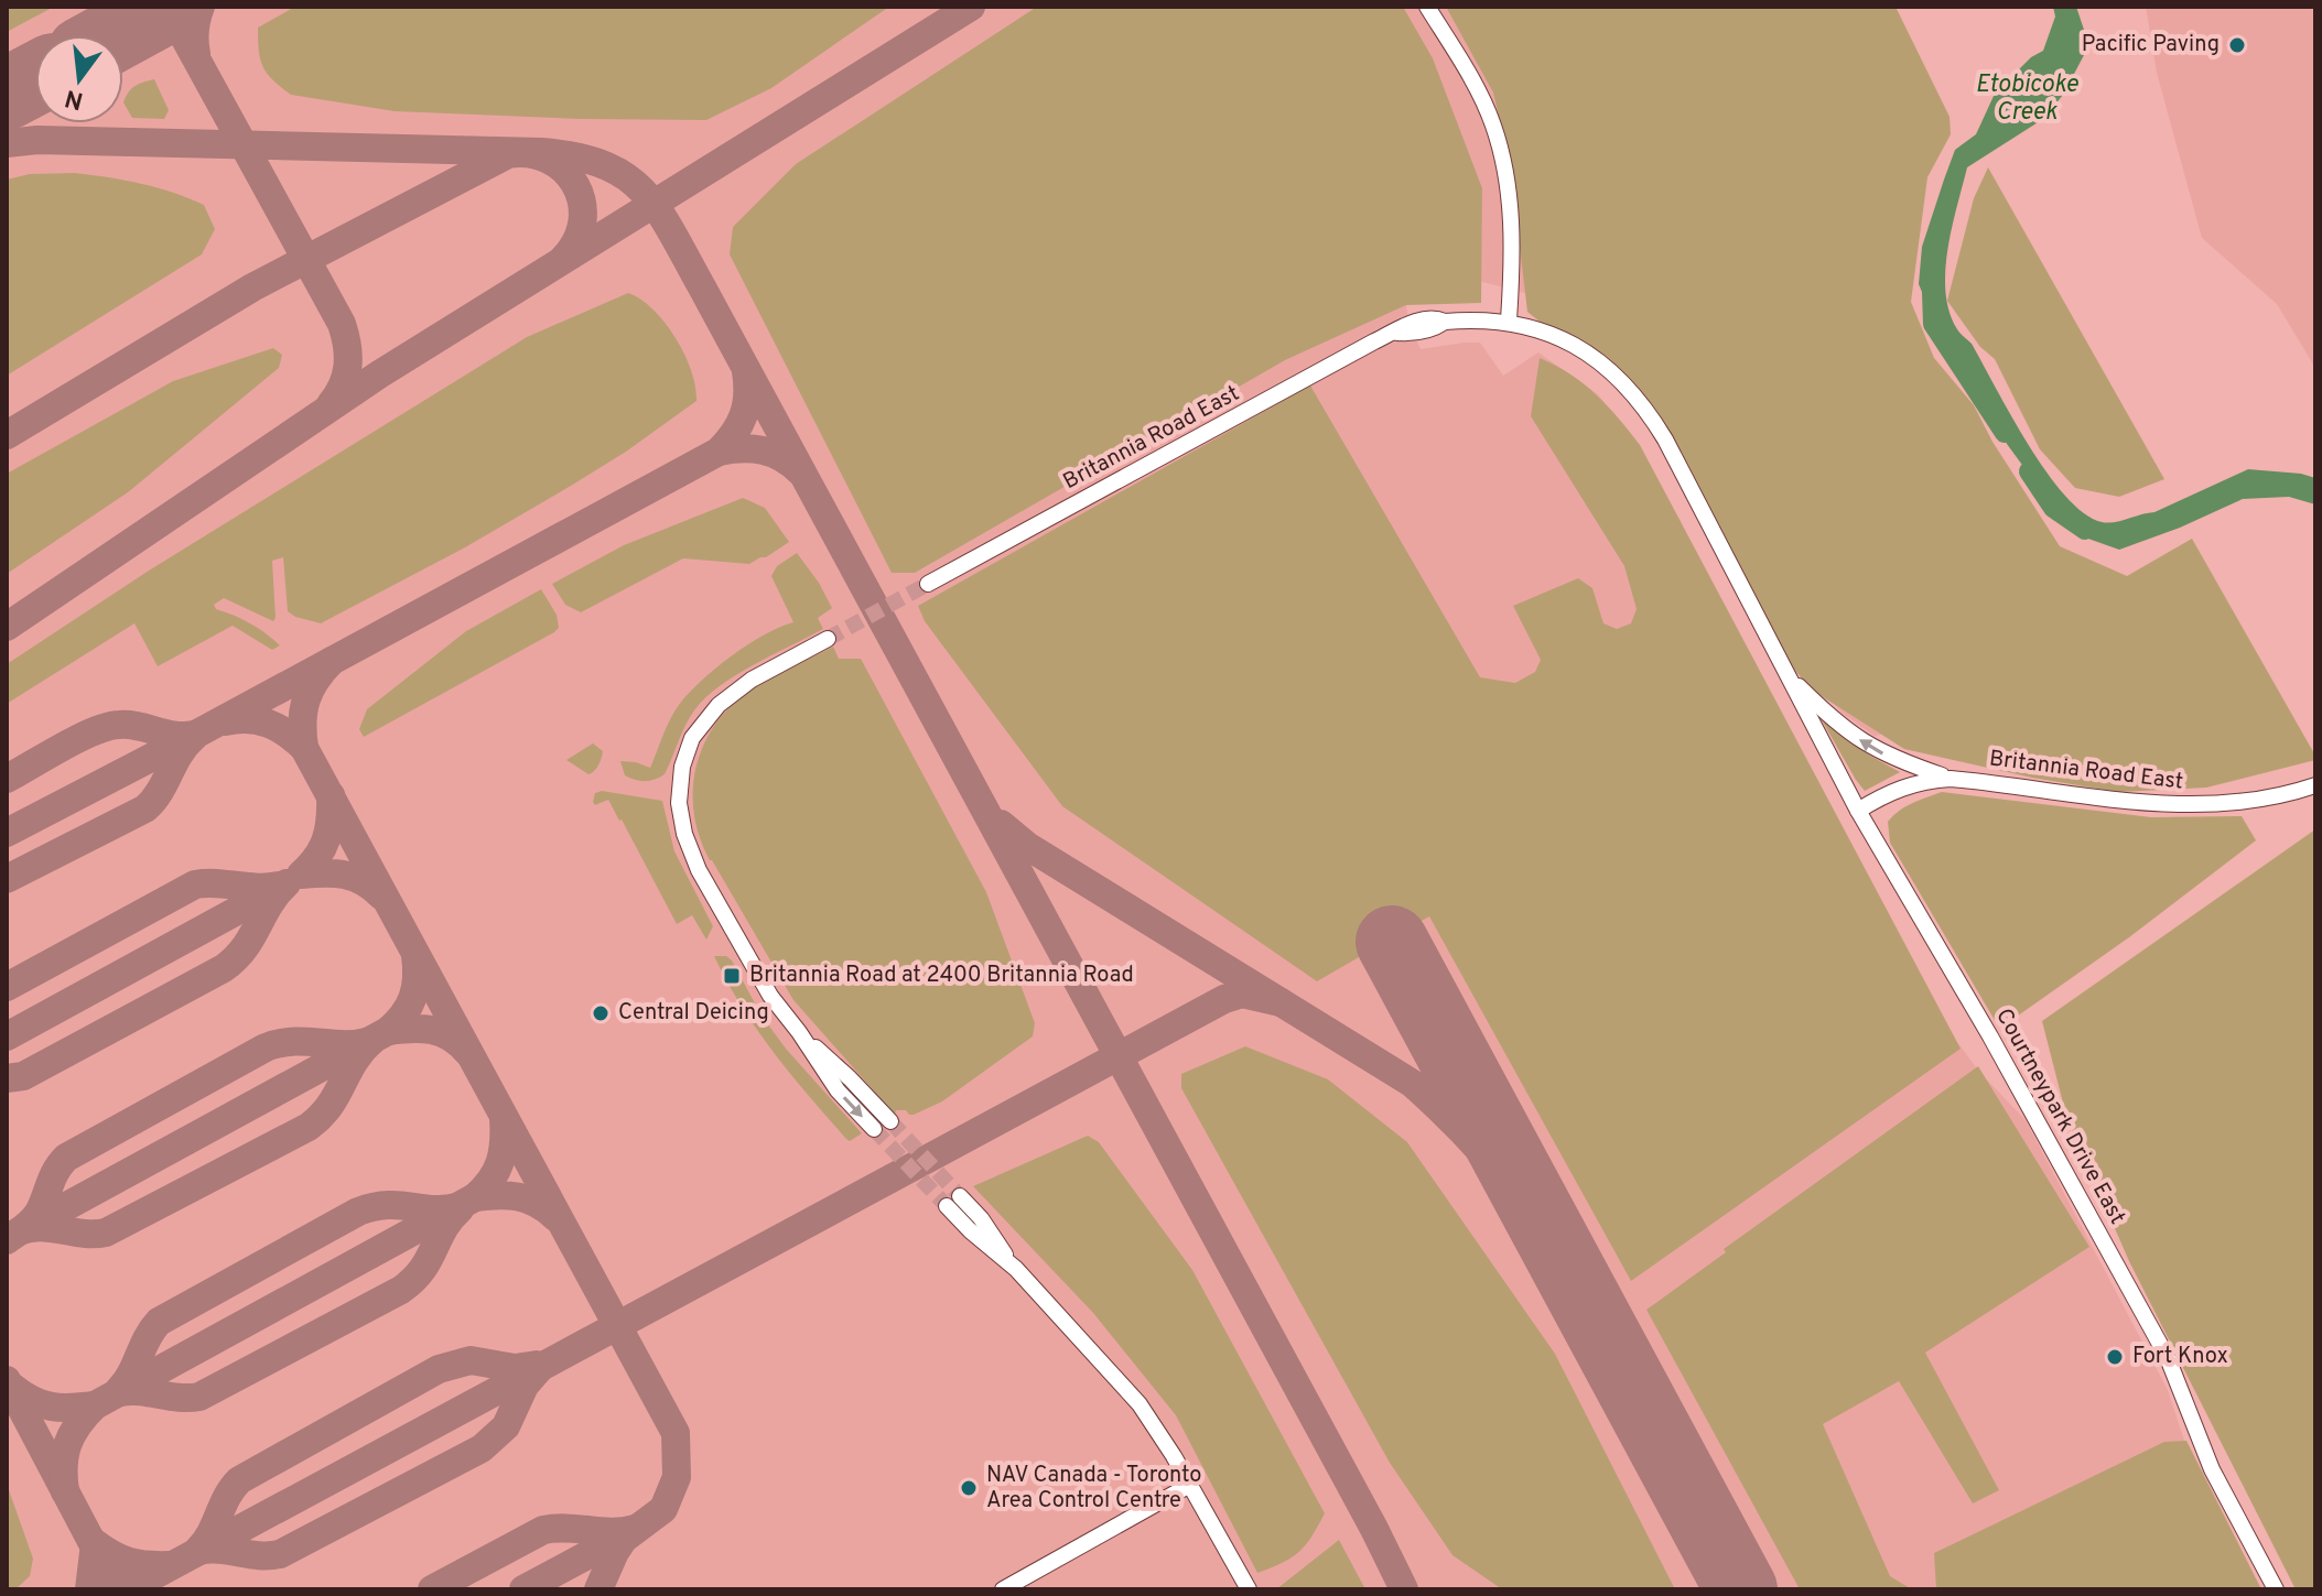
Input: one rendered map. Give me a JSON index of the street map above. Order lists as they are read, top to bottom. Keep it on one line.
{"streets":{"street":["Britannia Road East","Courtneypark Drive East"]},"crossings":[["Britannia Road East","Courtneypark Drive East"]],"water":["Etobicoke Creek"],"places":{"other":["Pacific Paving","Central Deicing","Fort Knox","NAV Canada - Toronto Area Control Centre"],"transit":["Britannia Road at 2400 Britannia Road"]},"north":"bottom"}
